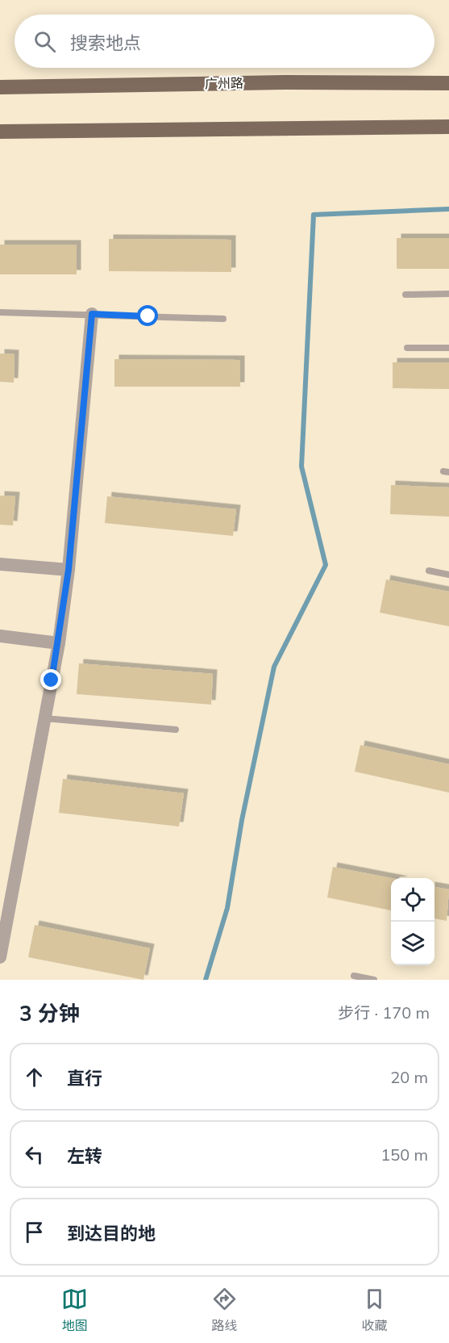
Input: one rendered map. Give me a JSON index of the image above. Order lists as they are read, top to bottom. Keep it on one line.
{"streets":{"main road":["广州路"]},"page":{"search":"搜索地点","heading":["3 分钟","步行 · 170 m"],"list":[["直行","20 m"],["左转","150 m"],"到达目的地"],"nav":["地图","路线","收藏"]}}
